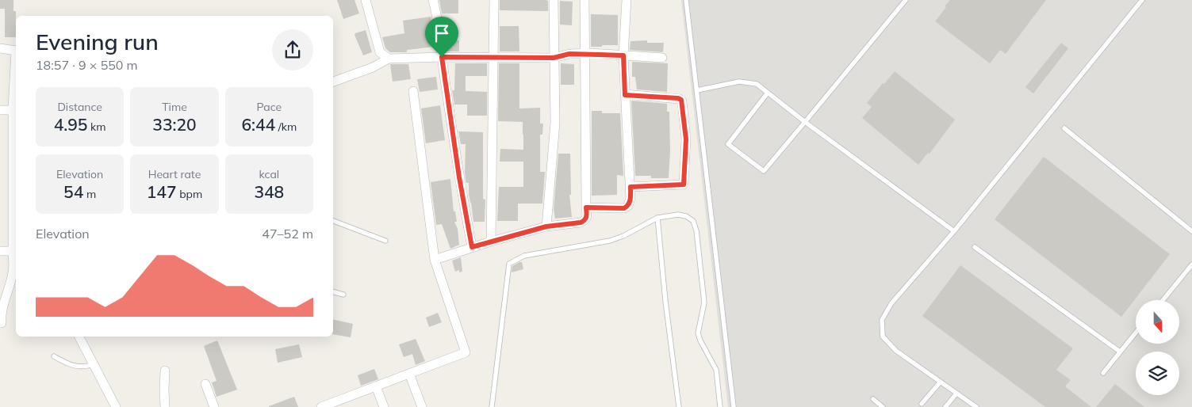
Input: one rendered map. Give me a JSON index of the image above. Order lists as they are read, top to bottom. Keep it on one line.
{"north":"bottom","page":{"heading":["Evening run","18:57 · 9 × 550 m"],"stats":[["Distance","4.95 km"],["Time","33:20"],["Pace","6:44 /km"],["Elevation","54 m"],["Heart rate","147 bpm"],["kcal","348"]],"chart":["Elevation","47–52 m"]}}
